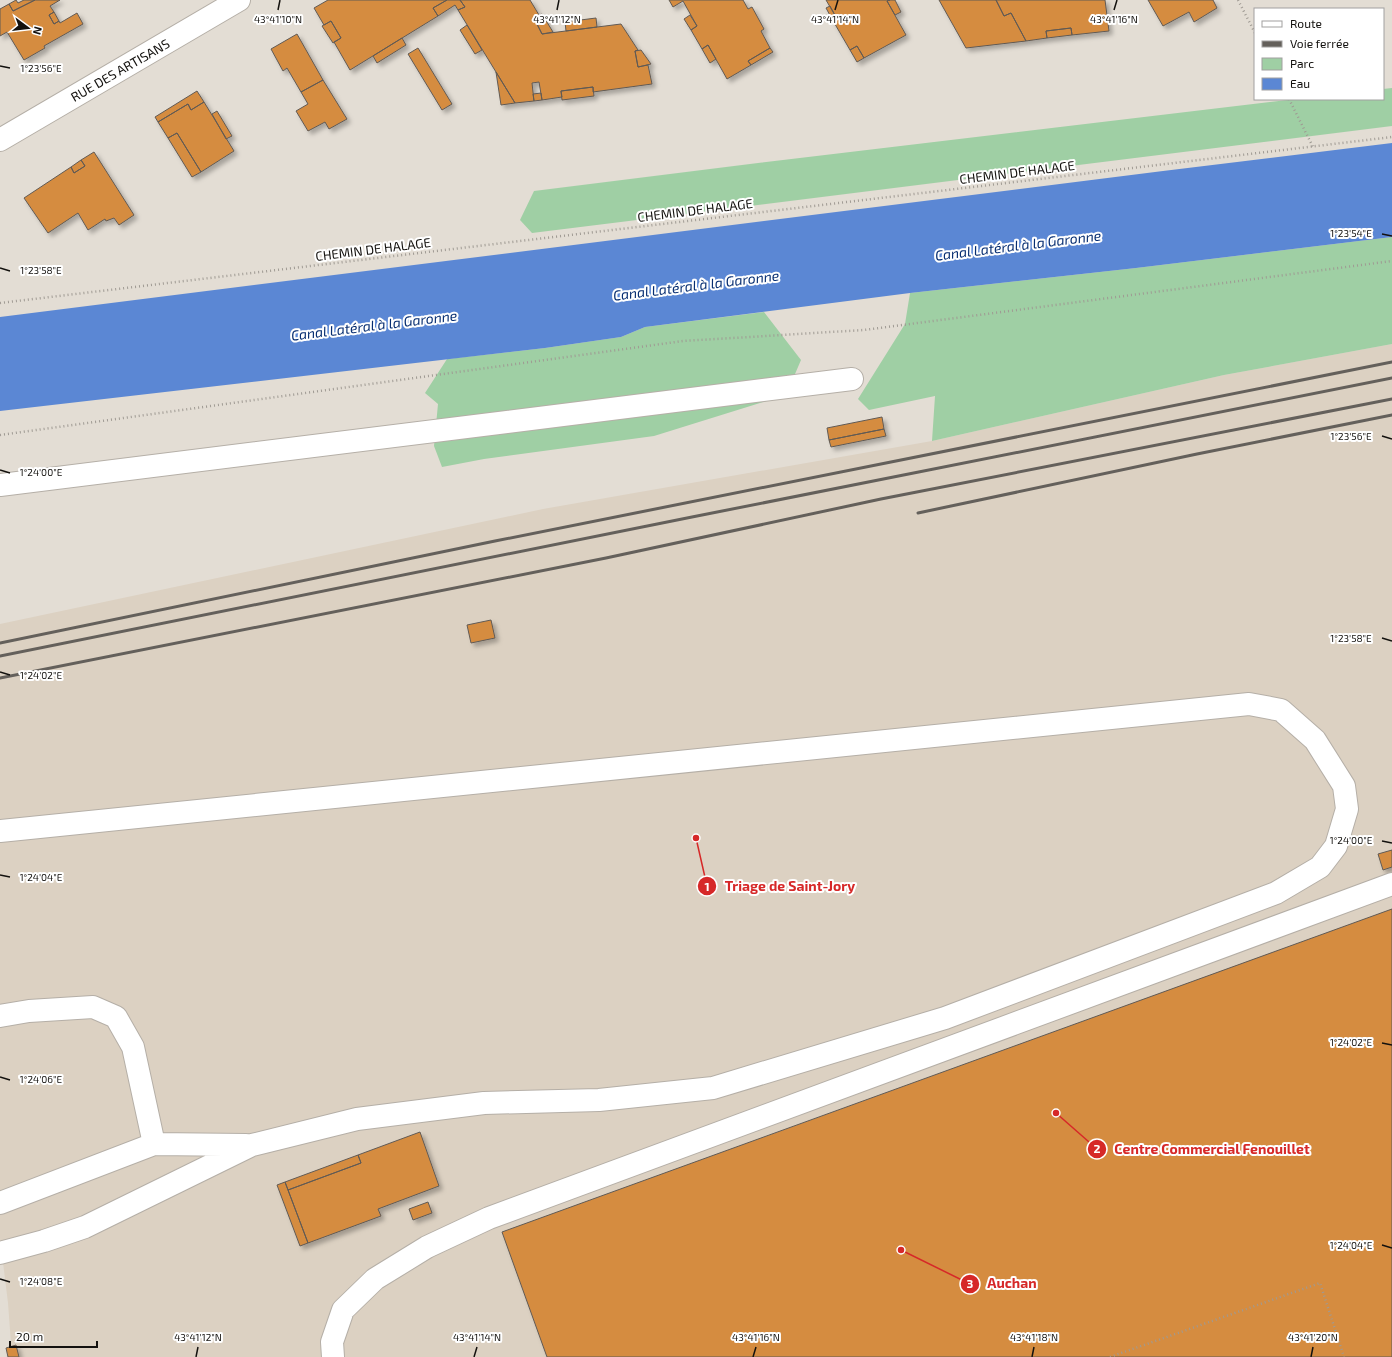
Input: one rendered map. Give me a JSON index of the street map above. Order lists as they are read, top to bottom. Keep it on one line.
{"streets":{"street":["RUE DES ARTISANS"],"path":["CHEMIN DE HALAGE"]},"water":["Canal Latéral à la Garonne"],"places":["Triage de Saint-Jory","Centre Commercial Fenouillet","Auchan"],"legend":["Route","Voie ferrée","Parc","Eau"],"scale_bar":"20 m","north":"right","coordinates":["43°41'10\"N","43°41'12\"N","43°41'14\"N","43°41'16\"N","1°23'56\"E","1°23'54\"E","1°23'58\"E","1°24'00\"E","1°24'02\"E","1°24'04\"E","1°24'06\"E","1°24'08\"E","43°41'18\"N","43°41'20\"N"]}
